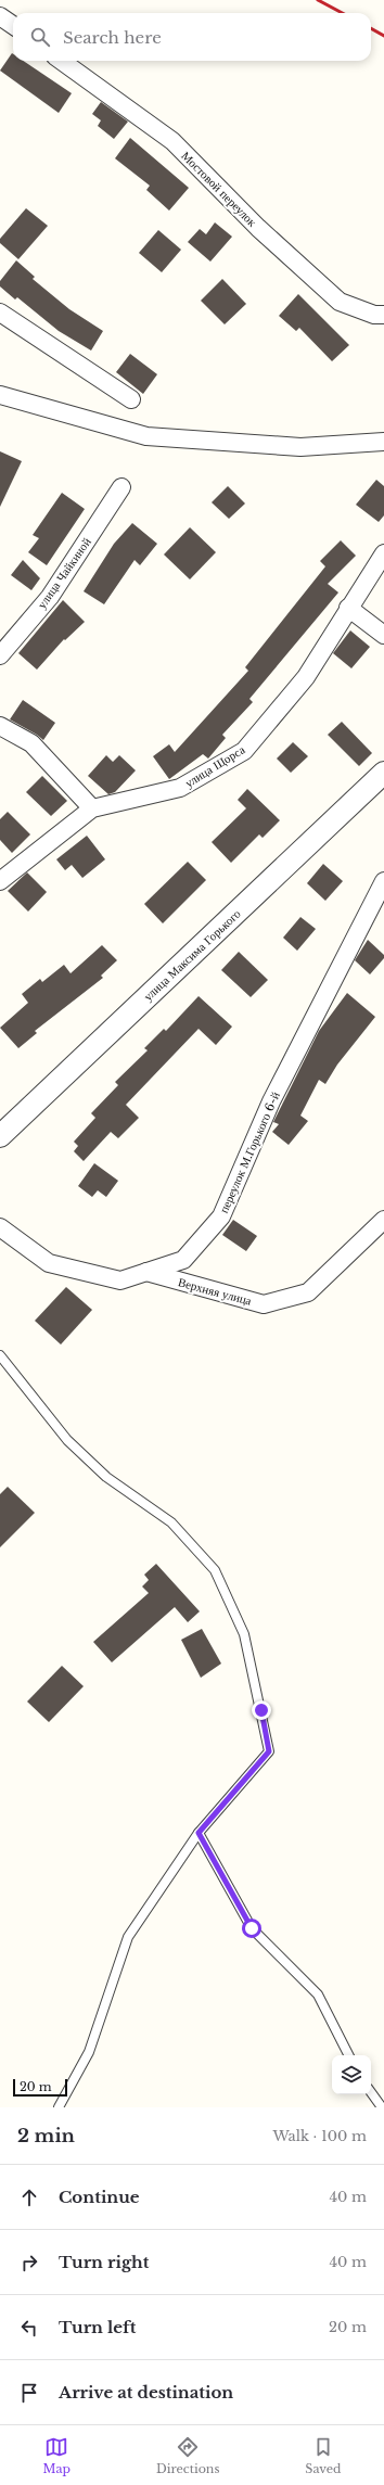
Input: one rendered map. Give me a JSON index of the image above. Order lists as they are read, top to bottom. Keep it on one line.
{"streets":{"street":["Мостовой переулок","улица Чайкиной","улица Щорса","улица Максима Горького","переулок М.Горького 6-й","Верхняя улица"]},"crossings":[["переулок М.Горького 6-й","Верхняя улица"]],"scale_bar":"20 m","page":{"search":"Search here","scale":"20 m","heading":["2 min","Walk · 100 m"],"list":[["Continue","40 m"],["Turn right","40 m"],["Turn left","20 m"],"Arrive at destination"],"nav":["Map","Directions","Saved"]}}
